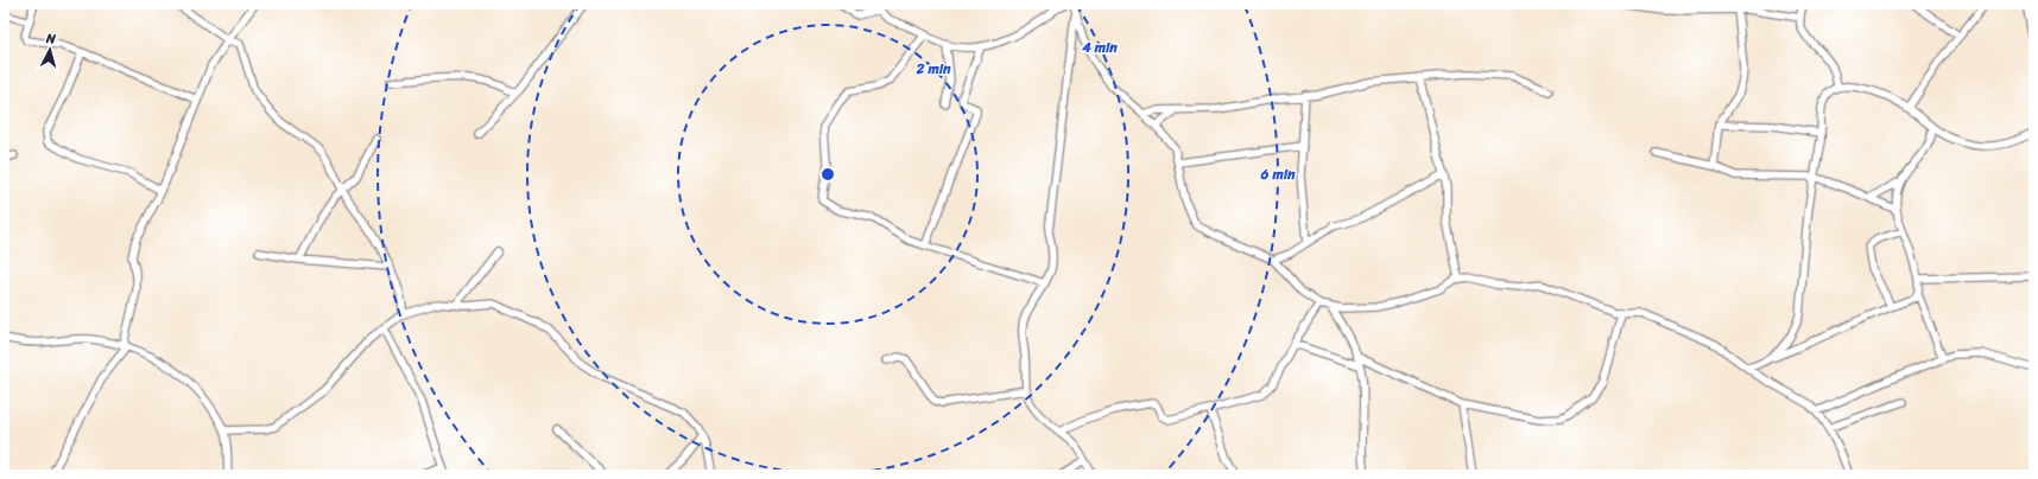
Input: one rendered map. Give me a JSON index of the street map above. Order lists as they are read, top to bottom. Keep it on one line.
{"north":"top","rings":["4 min","2 min","6 min"]}
